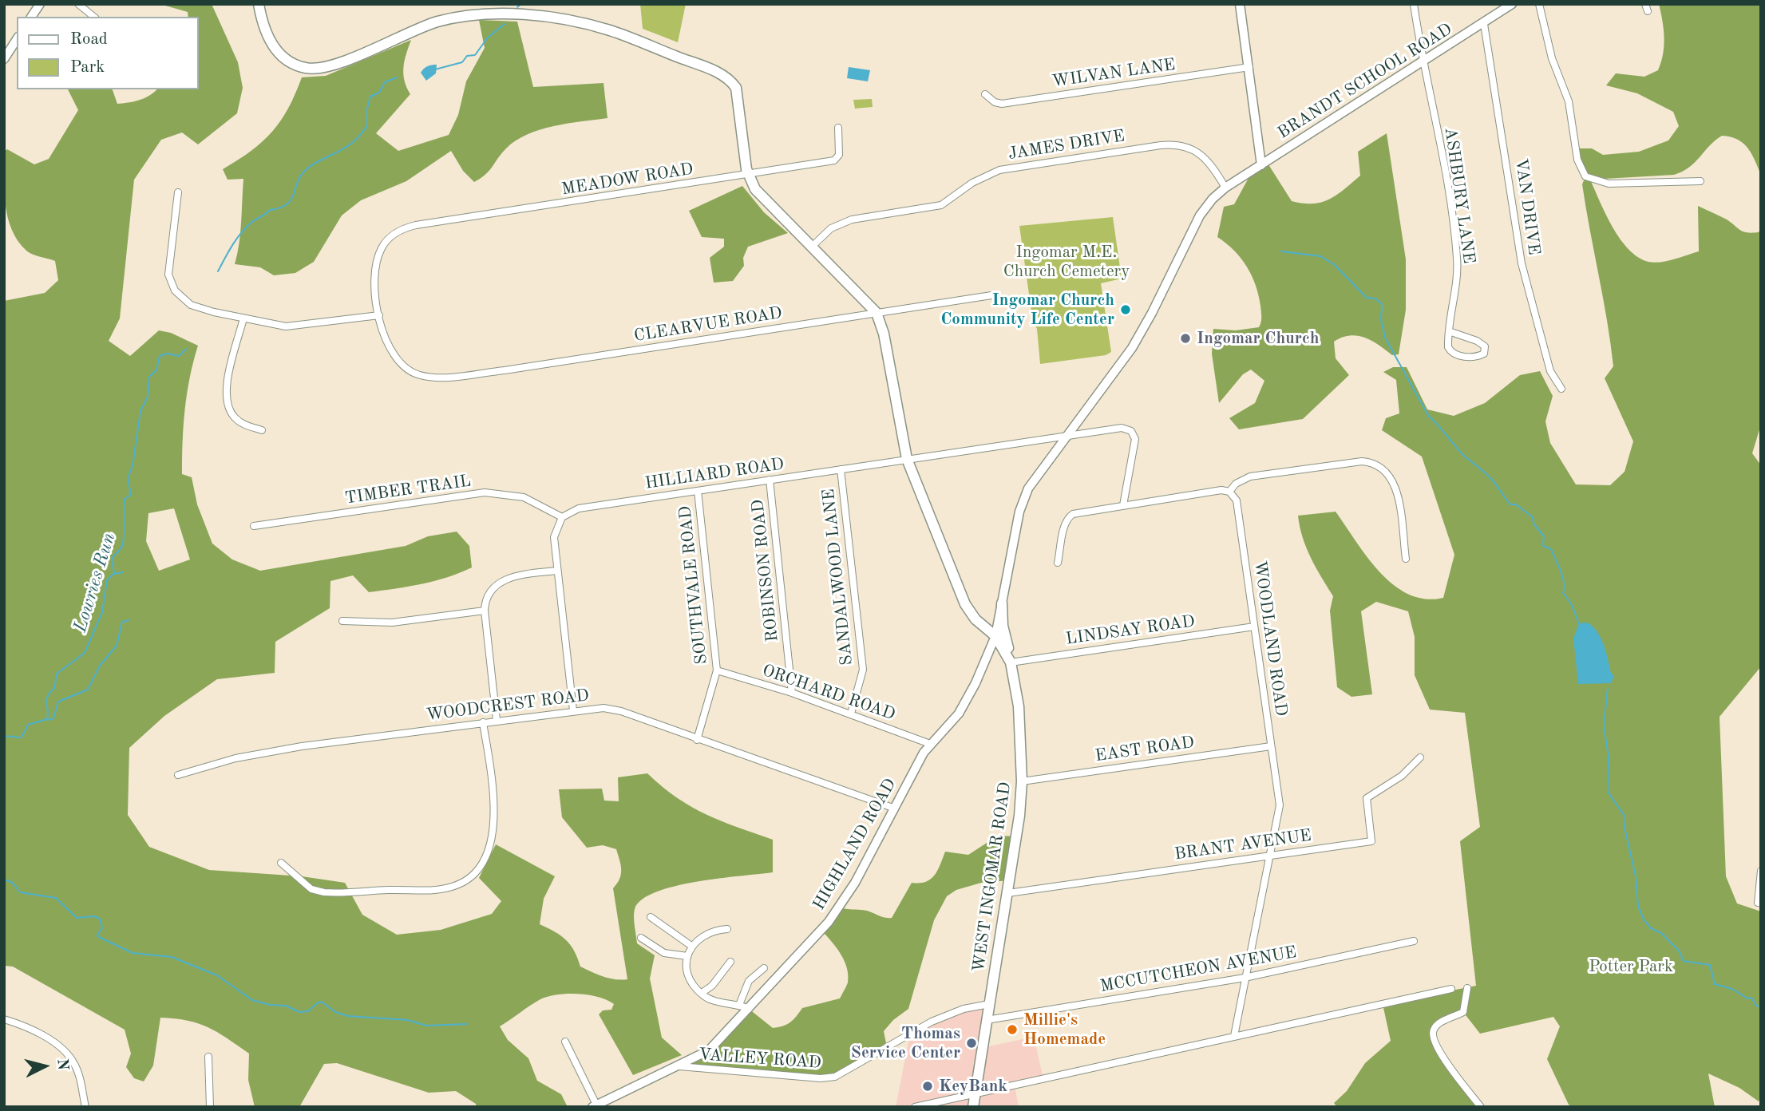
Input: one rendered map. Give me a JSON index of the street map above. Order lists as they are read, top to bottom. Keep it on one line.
{"streets":{"main road":["WEST INGOMAR ROAD"],"street":["WILVAN LANE","BRANDT SCHOOL ROAD","JAMES DRIVE","MEADOW ROAD","ASHBURY LANE","VAN DRIVE","CLEARVUE ROAD","HILLIARD ROAD","TIMBER TRAIL","ROBINSON ROAD","SANDALWOOD LANE","SOUTHVALE ROAD","LINDSAY ROAD","WOODLAND ROAD","ORCHARD ROAD","WOODCREST ROAD","EAST ROAD","HIGHLAND ROAD","BRANT AVENUE","MCCUTCHEON AVENUE","VALLEY ROAD"]},"crossings":[["BRANDT SCHOOL ROAD","ASHBURY LANE"],["BRANDT SCHOOL ROAD","VAN DRIVE"],["MEADOW ROAD","CLEARVUE ROAD"],["CLEARVUE ROAD","WEST INGOMAR ROAD"],["HILLIARD ROAD","TIMBER TRAIL"],["HILLIARD ROAD","ROBINSON ROAD"],["HILLIARD ROAD","SANDALWOOD LANE"],["HILLIARD ROAD","SOUTHVALE ROAD"],["HILLIARD ROAD","WEST INGOMAR ROAD"],["ROBINSON ROAD","ORCHARD ROAD"],["SANDALWOOD LANE","ORCHARD ROAD"],["SOUTHVALE ROAD","ORCHARD ROAD"],["SOUTHVALE ROAD","WOODCREST ROAD"],["LINDSAY ROAD","WOODLAND ROAD"],["LINDSAY ROAD","WEST INGOMAR ROAD"],["WOODLAND ROAD","EAST ROAD"],["WOODLAND ROAD","BRANT AVENUE"],["WOODLAND ROAD","MCCUTCHEON AVENUE"],["ORCHARD ROAD","HIGHLAND ROAD"],["WOODCREST ROAD","HIGHLAND ROAD"],["EAST ROAD","WEST INGOMAR ROAD"],["HIGHLAND ROAD","WEST INGOMAR ROAD"],["HIGHLAND ROAD","VALLEY ROAD"],["BRANT AVENUE","WEST INGOMAR ROAD"],["WEST INGOMAR ROAD","MCCUTCHEON AVENUE"],["WEST INGOMAR ROAD","VALLEY ROAD"]],"water":["Lowries Run"],"parks":["Ingomar M.E. Church Cemetery","Potter Park"],"places":["Ingomar Church Community Life Center","Ingomar Church","Millie's Homemade","Thomas Service Center","KeyBank"],"legend":["Road","Park"],"north":"right"}
